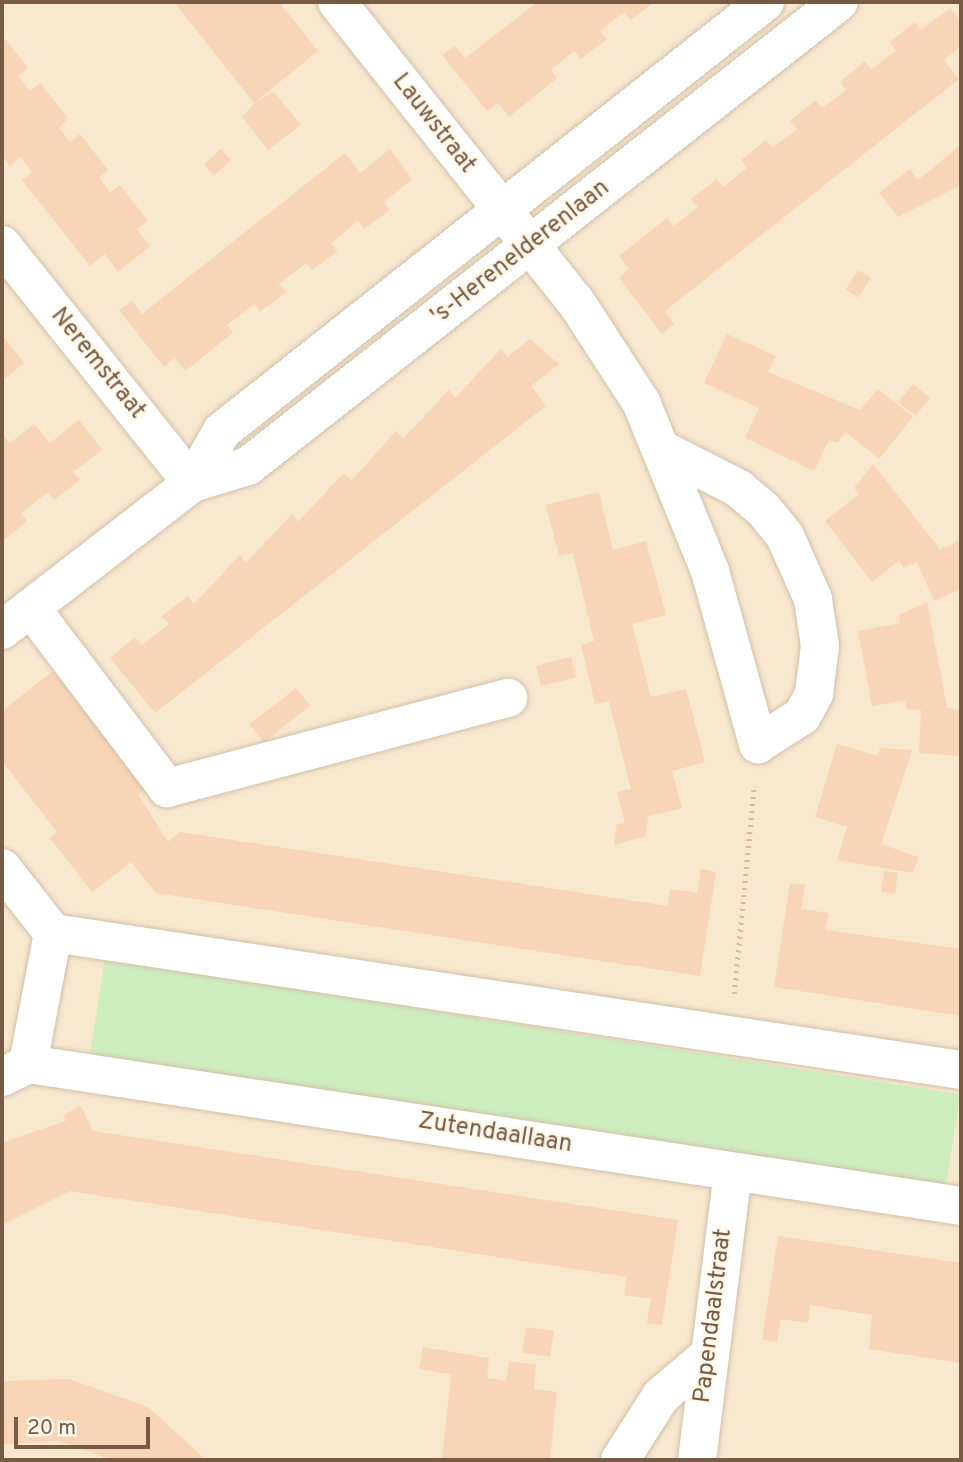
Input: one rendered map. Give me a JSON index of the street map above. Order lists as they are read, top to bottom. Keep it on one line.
{"streets":{"street":["Lauwstraat","'s-Herenelderenlaan","Neremstraat","Zutendaallaan","Papendaalstraat"]},"crossings":[["Lauwstraat","'s-Herenelderenlaan"],["'s-Herenelderenlaan","Neremstraat"],["Zutendaallaan","Papendaalstraat"]],"scale_bar":"20 m"}
